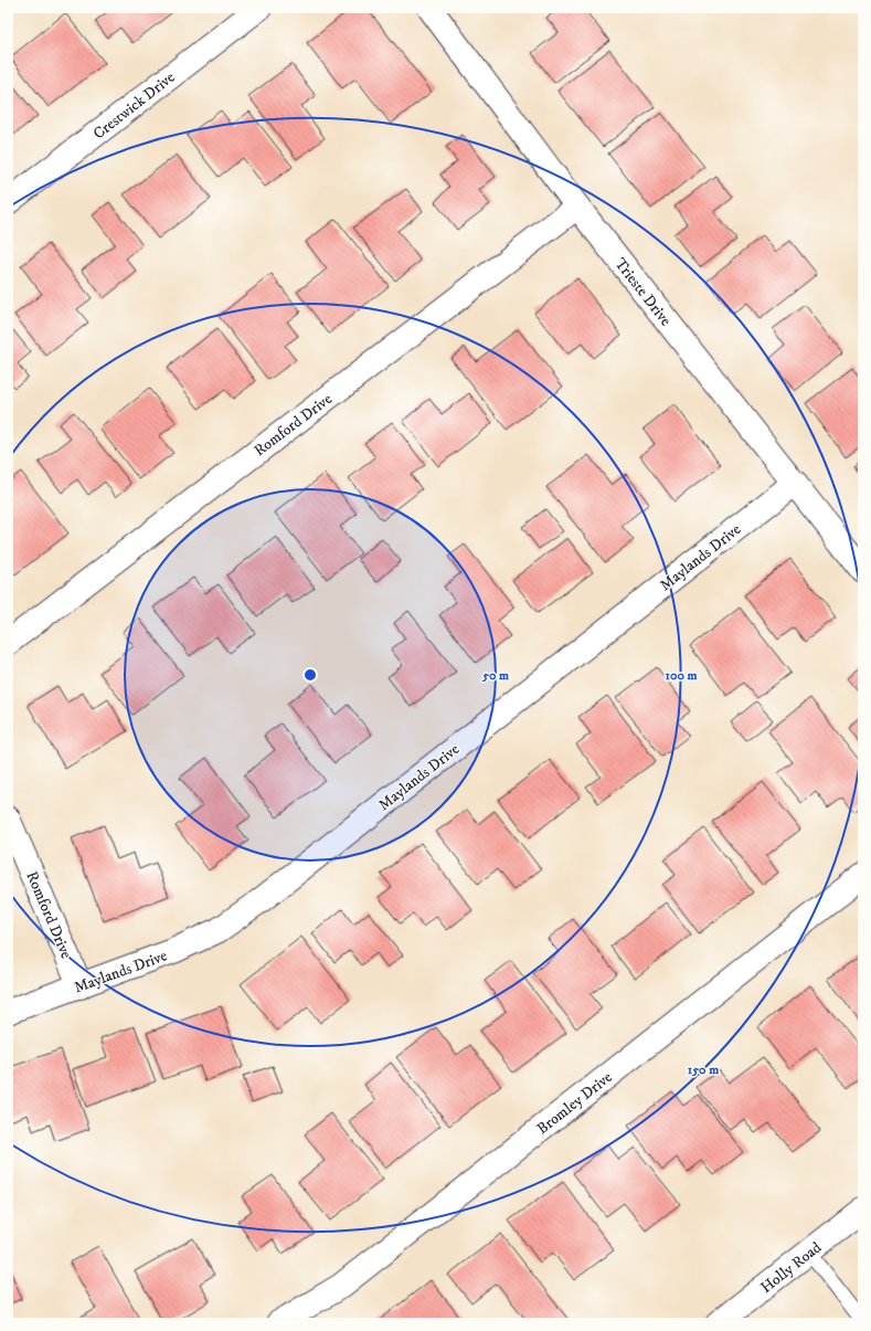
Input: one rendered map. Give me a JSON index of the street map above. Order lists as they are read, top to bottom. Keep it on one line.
{"streets":{"street":["Crestwick Drive","Trieste Drive","Romford Drive","Maylands Drive","Bromley Drive","Holly Road"]},"crossings":[["Trieste Drive","Romford Drive"],["Trieste Drive","Maylands Drive"],["Romford Drive","Maylands Drive"]],"rings":["50 m","100 m","150 m"]}
